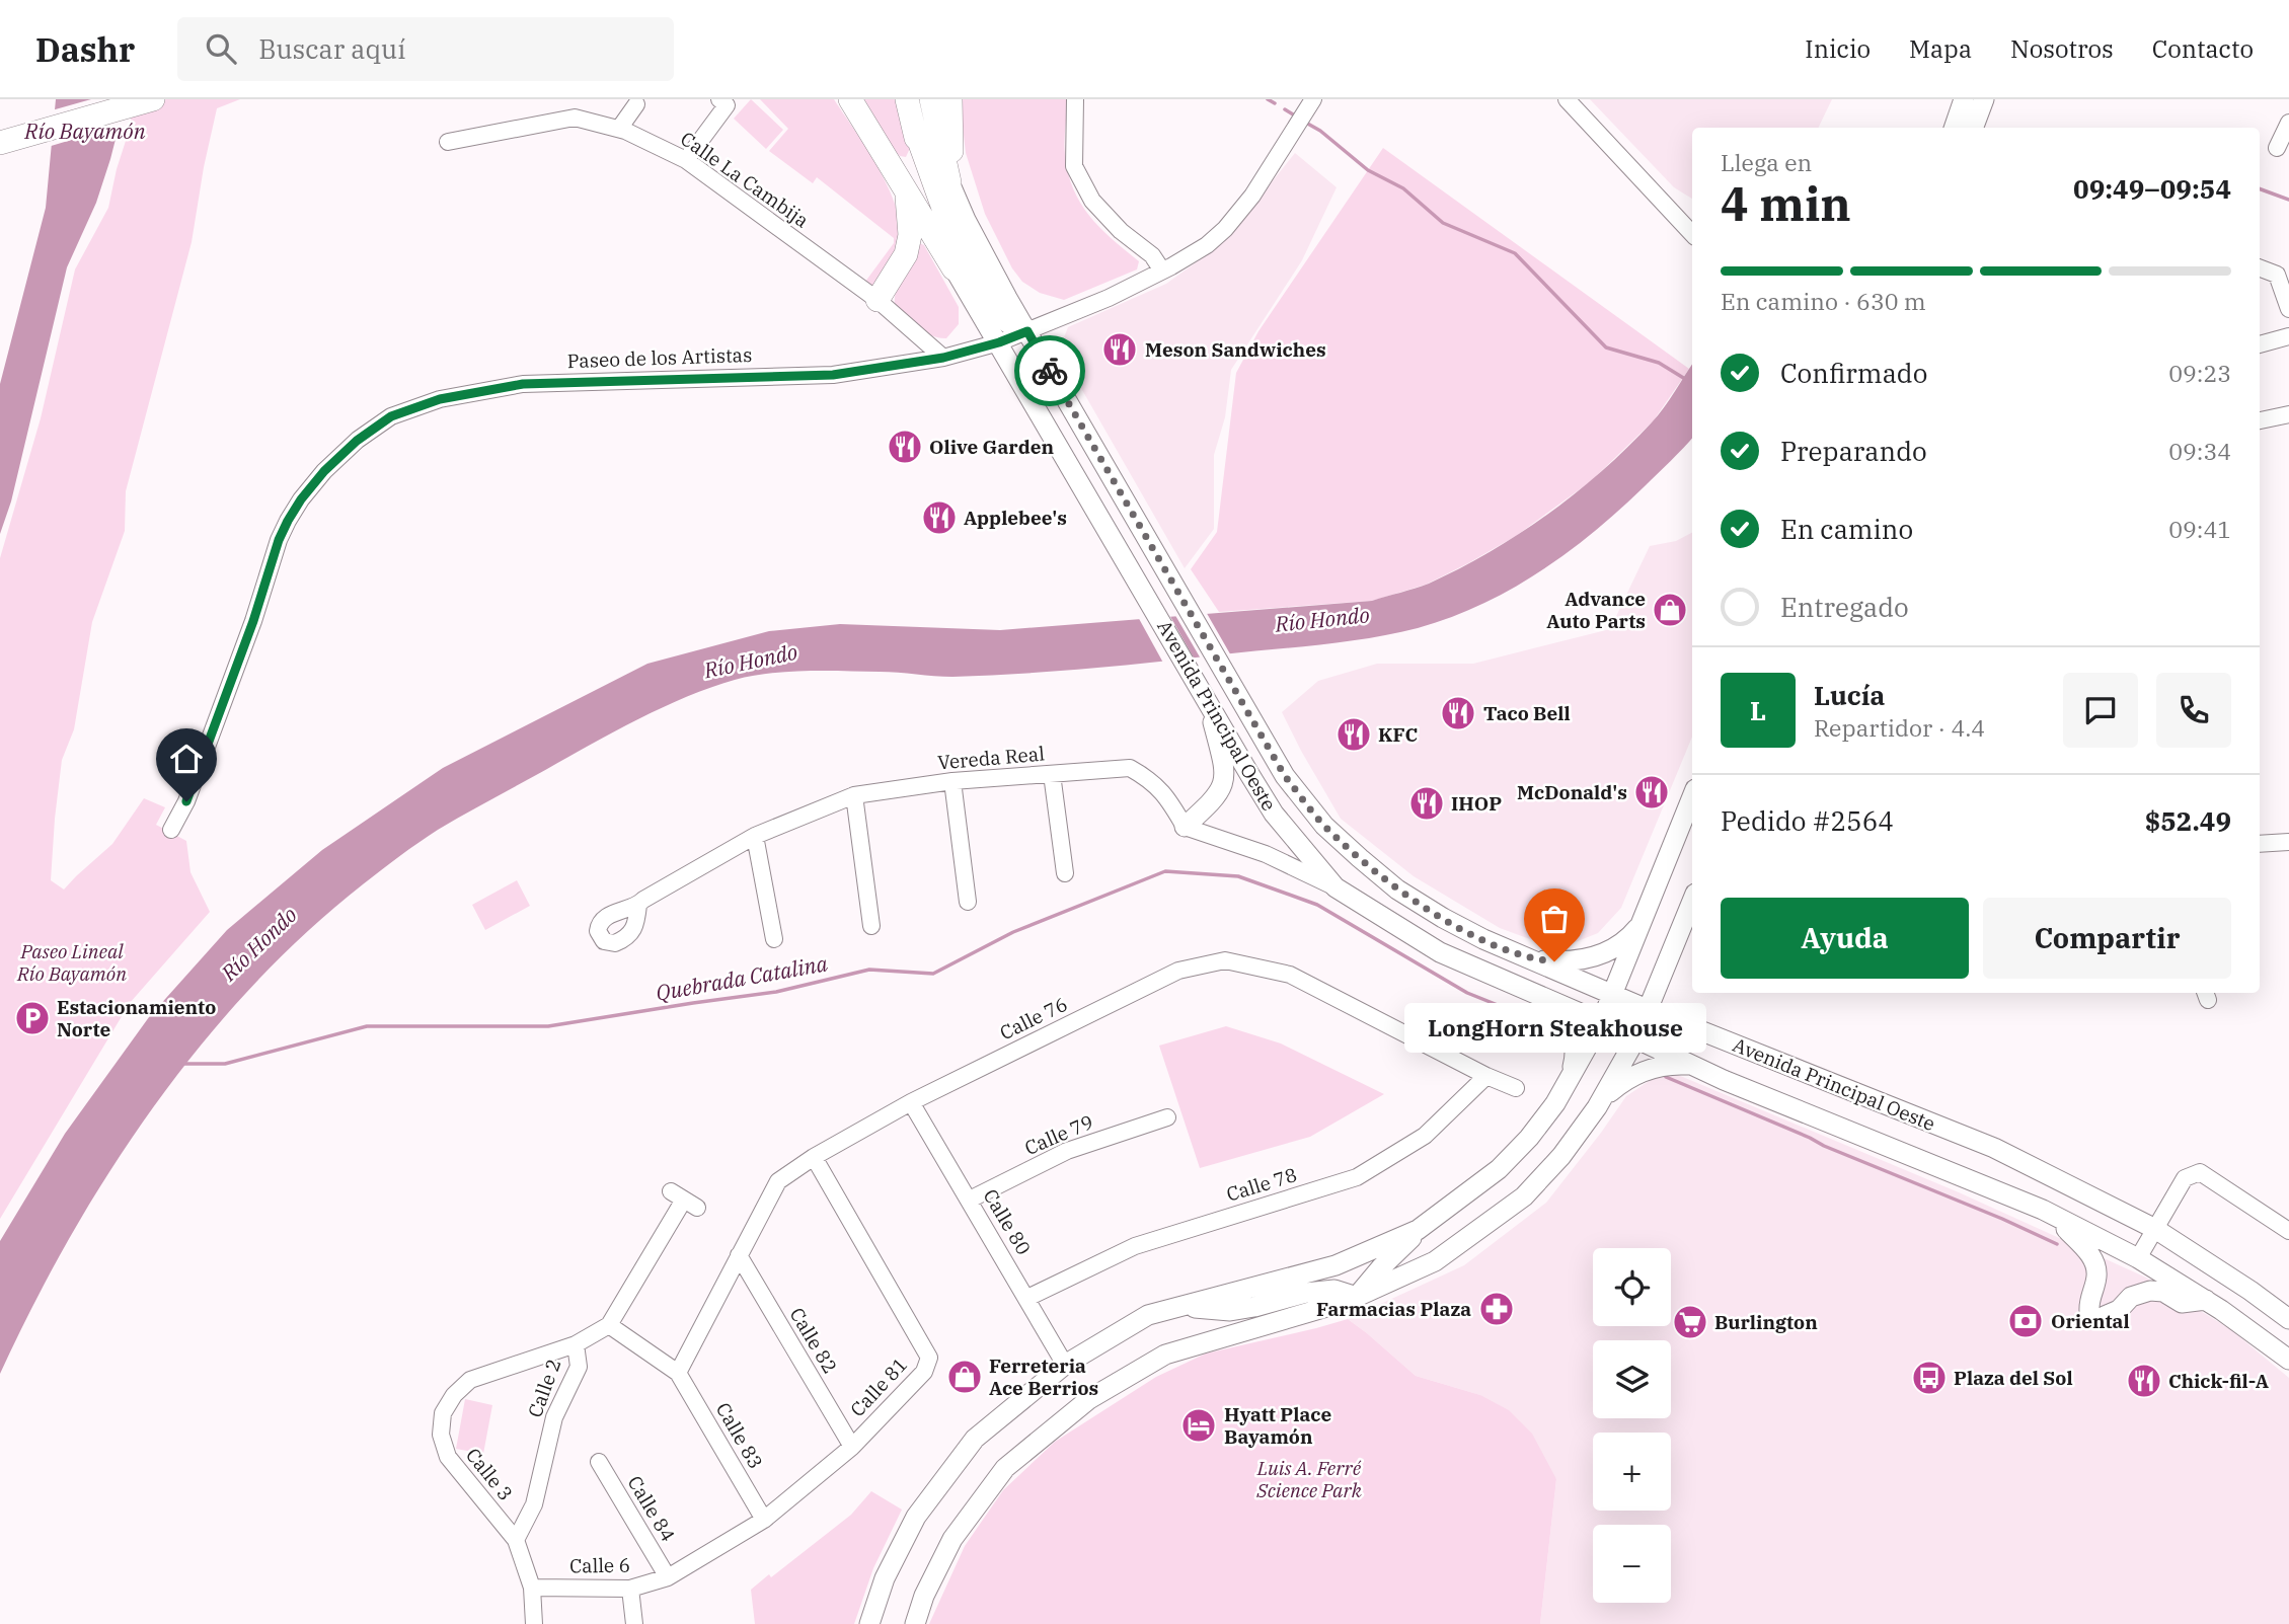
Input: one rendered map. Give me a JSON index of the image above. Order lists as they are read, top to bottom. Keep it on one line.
{"streets":{"main road":["Avenida Principal Oeste"],"street":["Calle La Cambija","Paseo de los Artistas","Vereda Real","Calle 76","Calle 79","Calle 78","Calle 80","Calle 82","Calle 81","Calle 2","Calle 83","Calle 3","Calle 84","Calle 6"]},"crossings":[["Calle La Cambija","Paseo de los Artistas"],["Paseo de los Artistas","Avenida Principal Oeste"],["Calle 76","Calle 78"],["Calle 76","Calle 80"],["Calle 76","Calle 82"],["Calle 76","Calle 81"],["Calle 76","Calle 83"],["Calle 79","Calle 80"],["Calle 78","Calle 80"],["Calle 82","Calle 81"],["Calle 81","Calle 83"],["Calle 81","Calle 84"],["Calle 81","Calle 6"],["Calle 2","Calle 3"],["Calle 3","Calle 6"],["Calle 84","Calle 6"]],"water":["Río Bayamón","Río Hondo","Quebrada Catalina"],"parks":["Paseo Lineal Río Bayamón","Luis A. Ferré Science Park"],"places":{"restaurant":["Meson Sandwiches","Olive Garden","Applebee's","Taco Bell","KFC","McDonald's","IHOP","Chick-fil-A"],"shop":["Advance Auto Parts","Ferreteria Ace Berrios"],"other":["LongHorn Steakhouse"],"parking":["Estacionamiento Norte"],"pharmacy":["Farmacias Plaza"],"bank":["Oriental"],"supermarket":["Burlington"],"bus stop":["Plaza del Sol"],"hotel":["Hyatt Place Bayamón"]},"page":{"header":"Dashr","search":"Buscar aquí","nav":["Inicio","Mapa","Nosotros","Contacto"],"heading":["4 min","Llega en","09:49–09:54"],"panel":["Lucía","Repartidor · 4.4","Pedido #2564","$52.49"],"bar":"En camino · 630 m","list":[["Confirmado","09:23"],["Preparando","09:34"],["En camino","09:41"],"Entregado"],"round":"L","buttons":["Ayuda","Compartir"],"bubble":"LongHorn Steakhouse","map_buttons":["+","−"]}}
